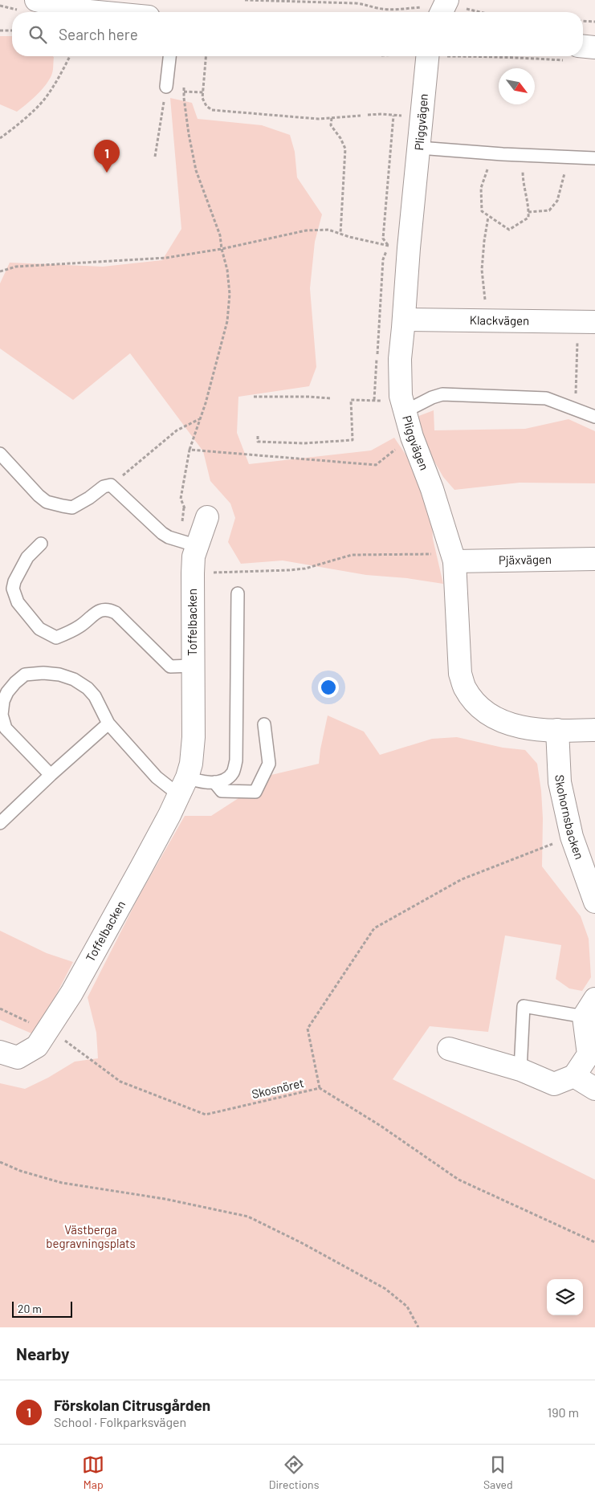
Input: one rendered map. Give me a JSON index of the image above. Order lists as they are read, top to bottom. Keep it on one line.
{"streets":{"street":["Pliggvägen","Klackvägen","Pjäxvägen","Toffelbacken","Skohornsbacken"],"path":["Skosnöret"]},"crossings":[["Pliggvägen","Klackvägen"],["Pliggvägen","Pjäxvägen"],["Pliggvägen","Skohornsbacken"],["Toffelbacken","Skosnöret"]],"parks":["Västberga begravningsplats"],"scale_bar":"20 m","north":"bottom right","page":{"search":"Search here","pins":"1","scale":"20 m","heading":"Nearby","list":[{"mark":"1","name":"Förskolan Citrusgården","note":"School · Folkparksvägen","value":"190 m"}],"nav":["Map","Directions","Saved"]}}
